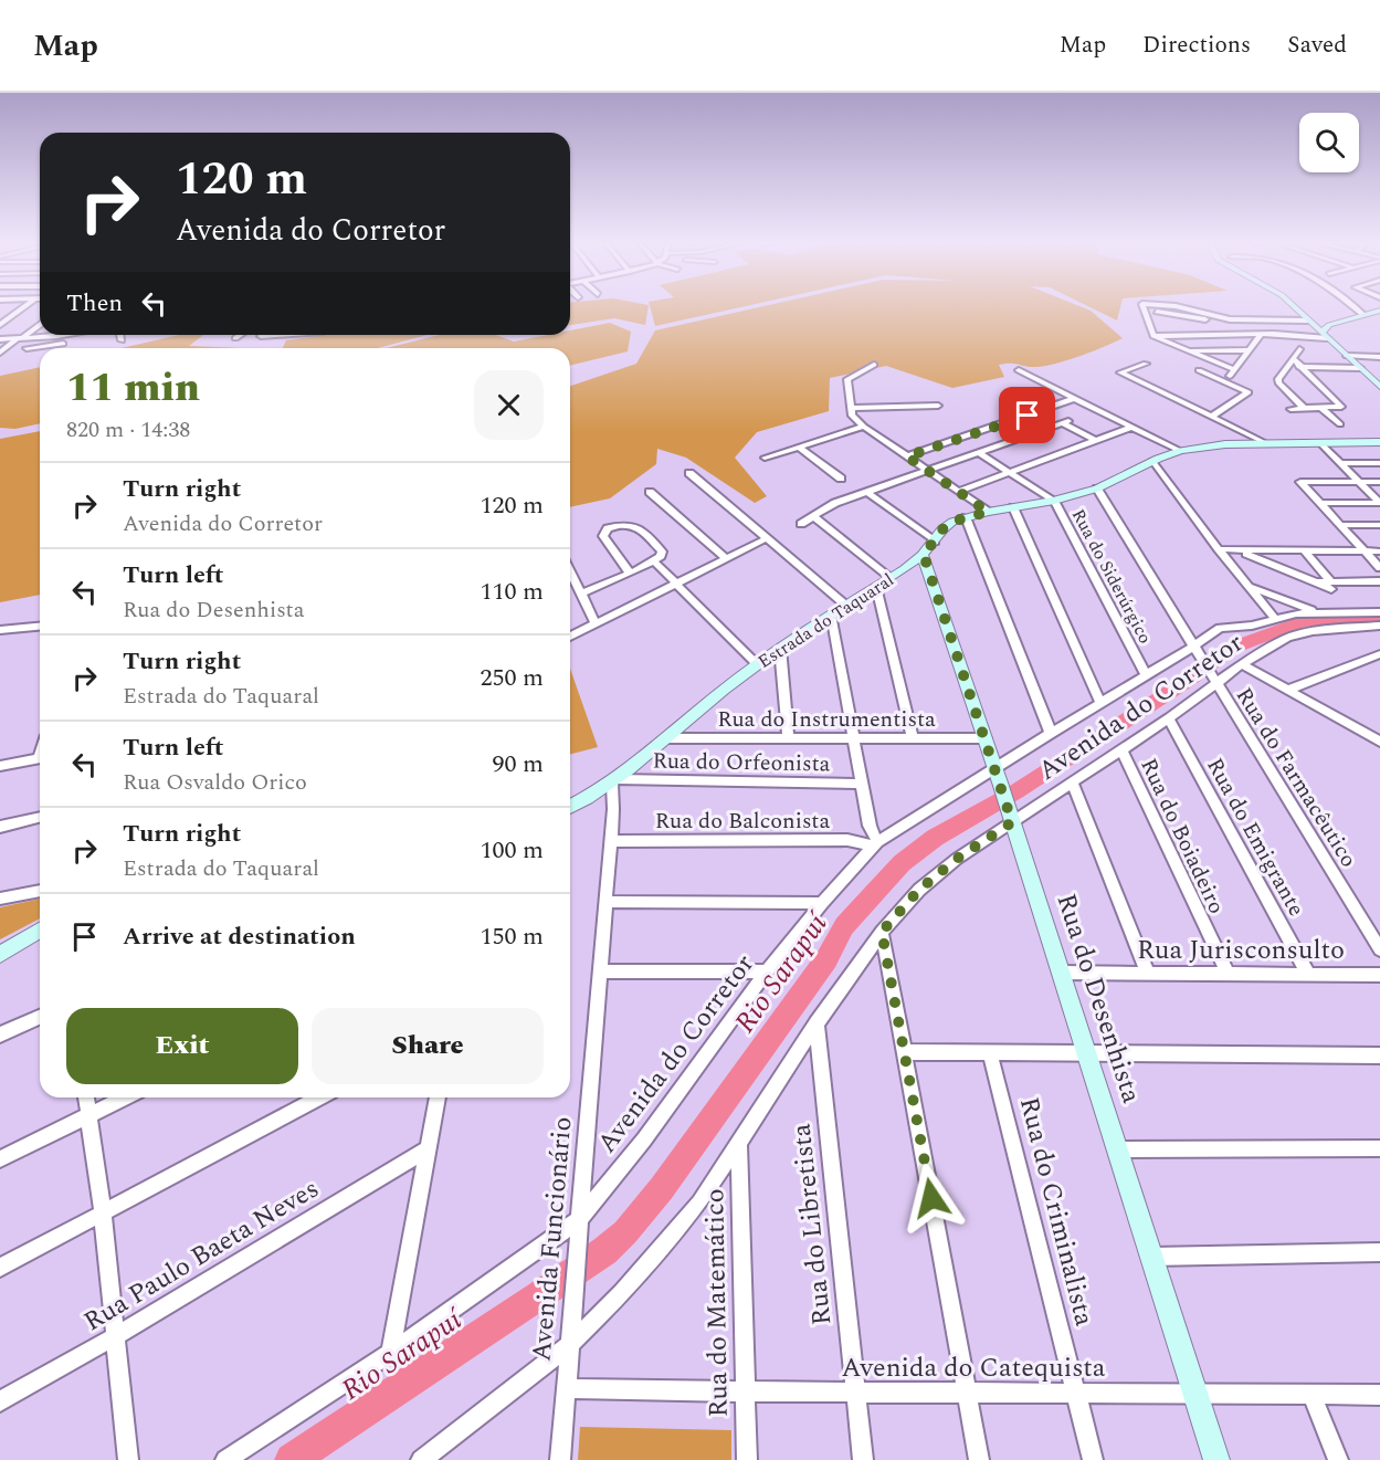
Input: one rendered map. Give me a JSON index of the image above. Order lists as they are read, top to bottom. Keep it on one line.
{"streets":{"street":["Rua do Siderúrgico","Estrada do Taquaral","Avenida do Corretor","Rua do Instrumentista","Rua do Orfeonista","Rua do Farmacêutico","Rua do Balconista","Rua do Boiadeiro","Rua do Emigrante","Rua Jurisconsulto","Rua do Desenhista","Rua do Criminalista","Rua do Libretista","Avenida Funcionário","Rua Paulo Baeta Neves","Rua do Matemático","Avenida do Catequista"]},"crossings":[["Rua do Siderúrgico","Estrada do Taquaral"],["Rua do Siderúrgico","Avenida do Corretor"],["Estrada do Taquaral","Rua do Instrumentista"],["Estrada do Taquaral","Rua do Orfeonista"],["Estrada do Taquaral","Rua do Farmacêutico"],["Estrada do Taquaral","Rua do Desenhista"],["Estrada do Taquaral","Avenida Funcionário"],["Avenida do Corretor","Rua do Farmacêutico"],["Avenida do Corretor","Rua do Balconista"],["Avenida do Corretor","Rua do Boiadeiro"],["Avenida do Corretor","Rua do Emigrante"],["Avenida do Corretor","Rua do Desenhista"],["Avenida do Corretor","Rua do Libretista"],["Avenida do Corretor","Avenida Funcionário"],["Avenida do Corretor","Rua do Matemático"],["Rua do Instrumentista","Rua do Desenhista"],["Rua do Orfeonista","Avenida Funcionário"],["Rua do Balconista","Avenida Funcionário"],["Rua do Boiadeiro","Rua Jurisconsulto"],["Rua do Emigrante","Rua Jurisconsulto"],["Rua Jurisconsulto","Rua do Desenhista"],["Rua do Desenhista","Avenida do Catequista"],["Rua do Criminalista","Avenida do Catequista"],["Rua do Libretista","Avenida do Catequista"],["Avenida Funcionário","Avenida do Catequista"],["Rua do Matemático","Avenida do Catequista"]],"water":["Rio Sarapuí"],"page":{"header":"Map","nav":["Map","Directions","Saved"],"turn":["120 m","Avenida do Corretor"],"then":"Then","heading":["11 min","820 m · 14:38"],"list":[{"name":"Turn right","note":"Avenida do Corretor","value":"120 m"},{"name":"Turn left","note":"Rua do Desenhista","value":"110 m"},{"name":"Turn right","note":"Estrada do Taquaral","value":"250 m"},{"name":"Turn left","note":"Rua Osvaldo Orico","value":"90 m"},{"name":"Turn right","note":"Estrada do Taquaral","value":"100 m"},{"name":"Arrive at destination","value":"150 m"}],"buttons":["Exit","Share"]}}
